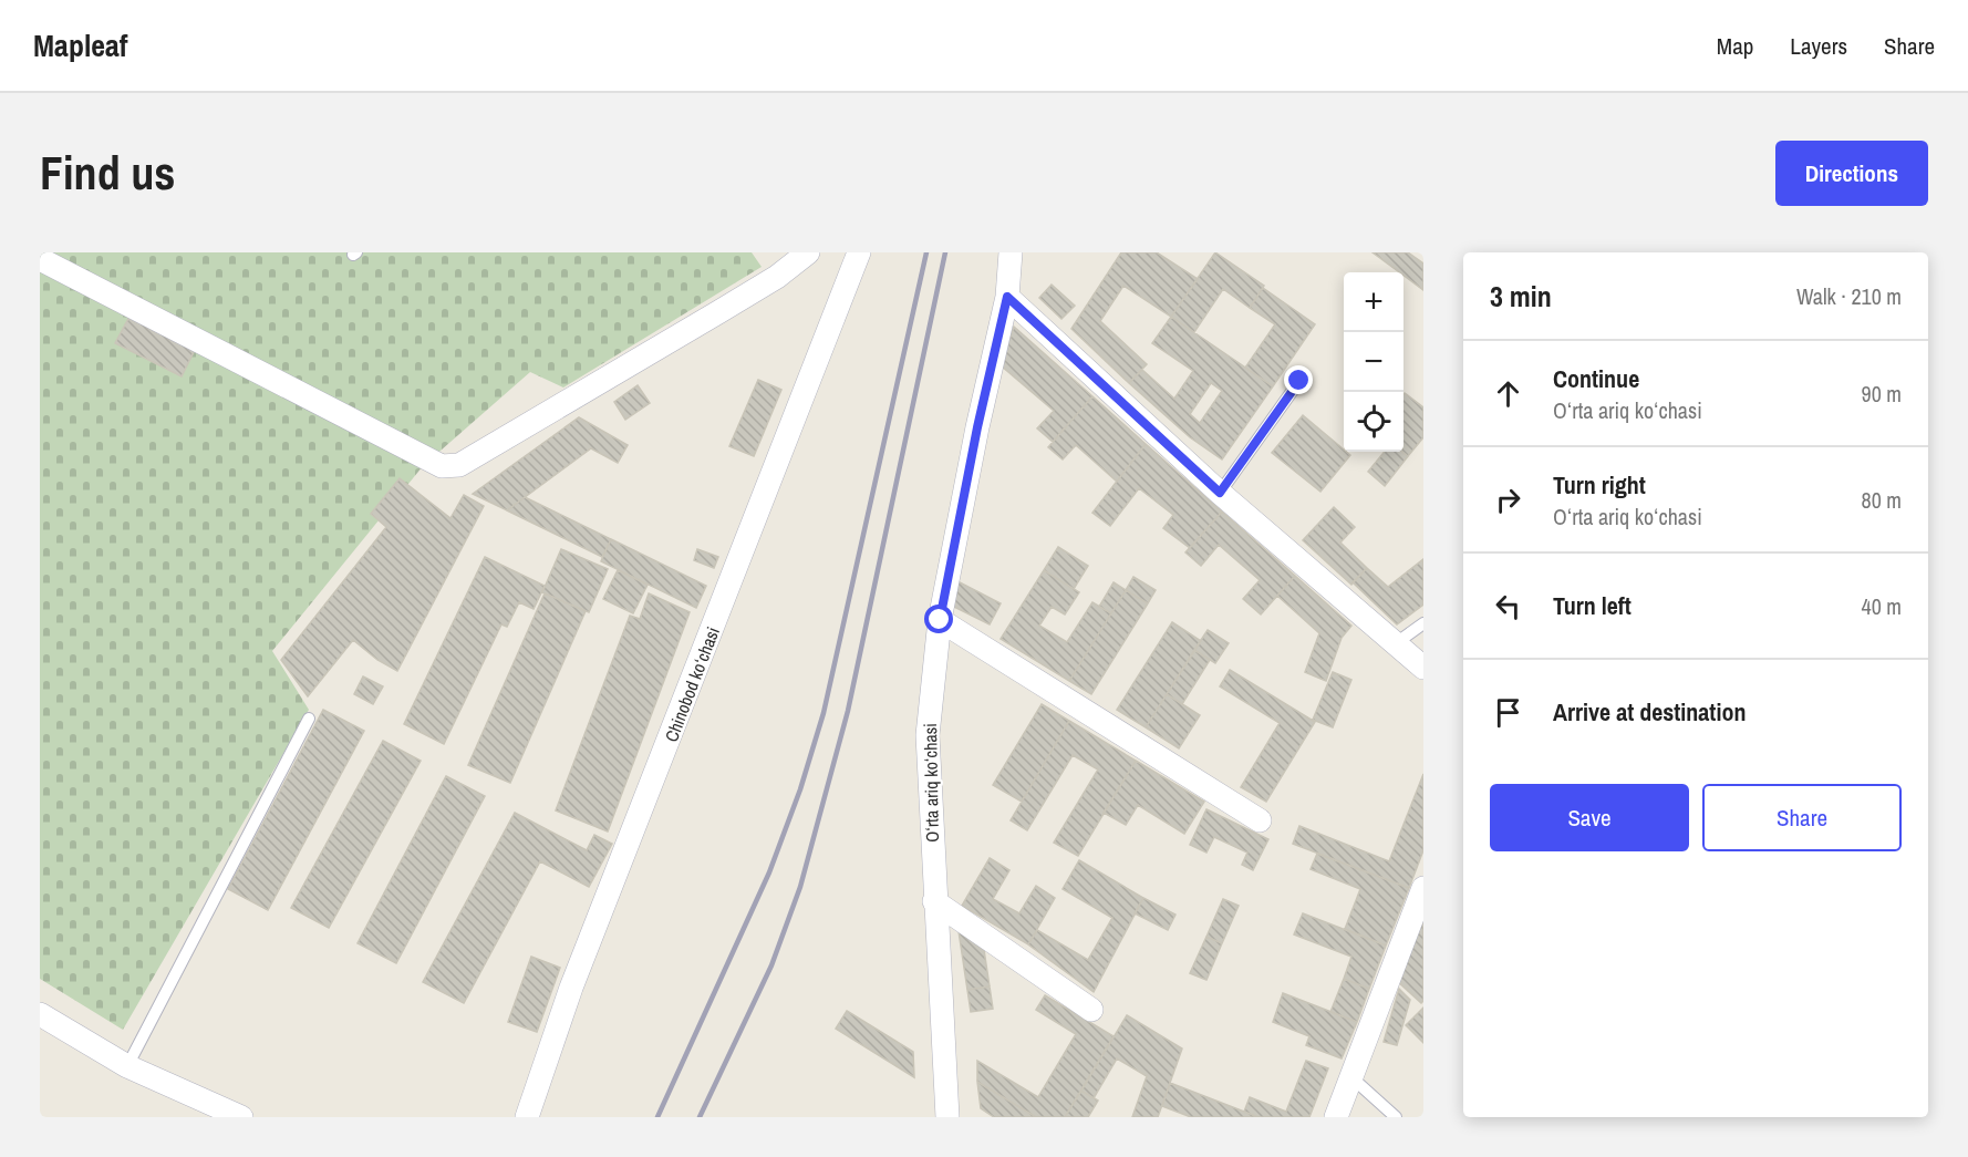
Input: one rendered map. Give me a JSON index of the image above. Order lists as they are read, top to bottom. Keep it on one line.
{"streets":{"street":["Chinobod koʻchasi","Oʻrta ariq koʻchasi"]},"page":{"header":"Mapleaf","nav":["Map","Layers","Share"],"buttons":["Directions",["Save","Share"]],"title":"Find us","heading":["3 min","Walk · 210 m"],"map_buttons":["+","−"],"list":[["Continue","Oʻrta ariq koʻchasi","90 m"],["Turn right","Oʻrta ariq koʻchasi","80 m"],["Turn left","40 m"],"Arrive at destination"]}}
